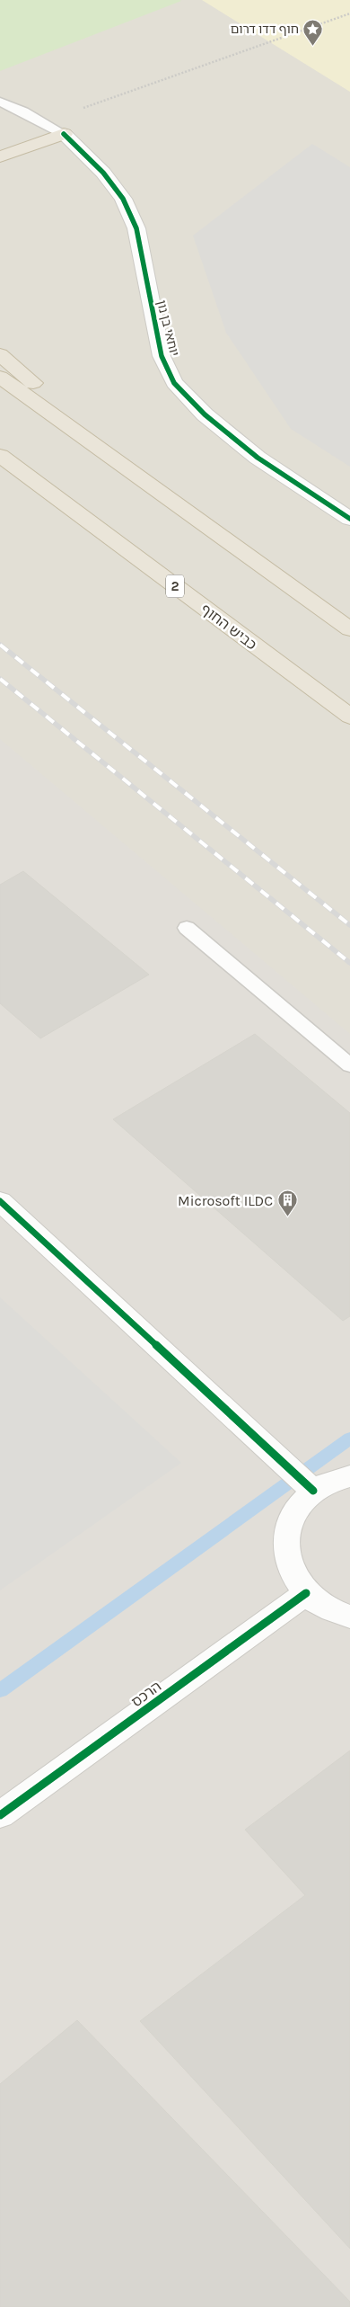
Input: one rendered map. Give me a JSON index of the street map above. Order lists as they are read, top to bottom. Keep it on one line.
{"streets":{"highway":["2","כביש החוף"],"street":["יוחאי בן נון","הרכס"]},"places":{"place":["חוף דדו דרום"],"building":["Microsoft ILDC"]}}
